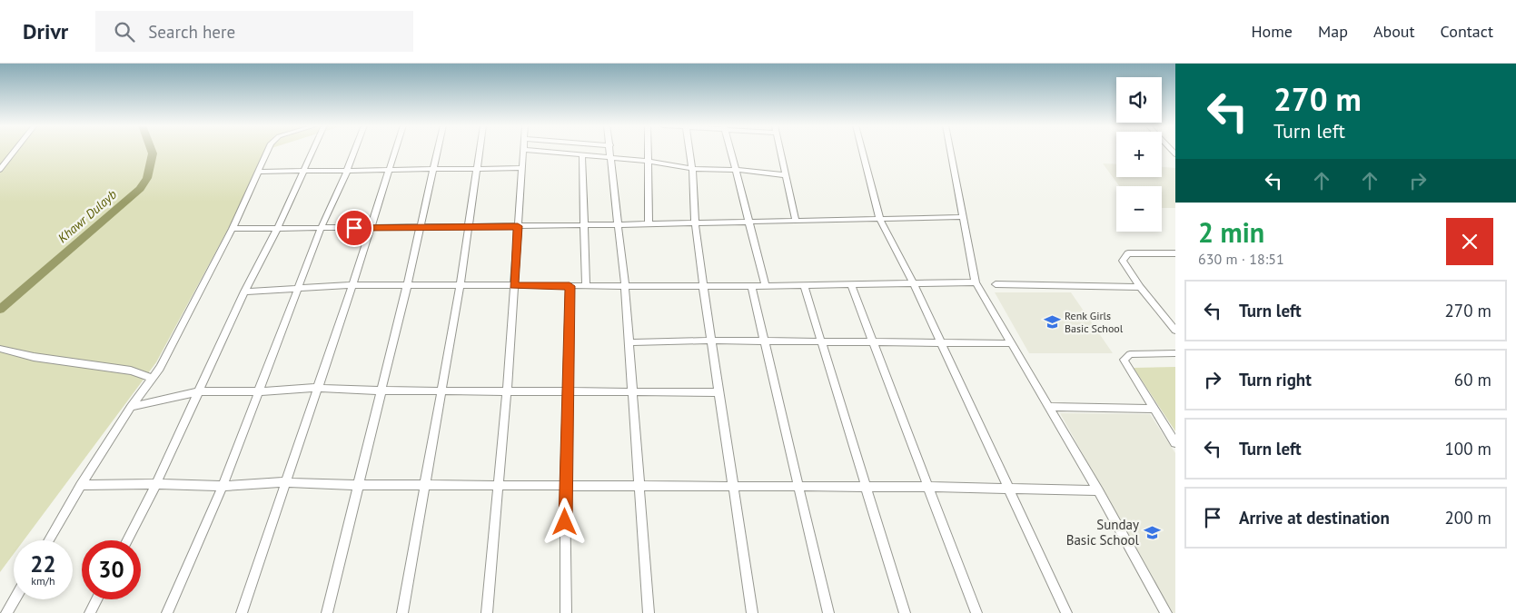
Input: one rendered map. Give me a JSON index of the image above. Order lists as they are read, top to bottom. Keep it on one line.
{"water":["Khawr Dulayb"],"places":{"school or university":["Renk Girls Basic School","Sunday Basic School"]},"page":{"header":"Drivr","search":"Search here","nav":["Home","Map","About","Contact"],"turn":["270 m","Turn left"],"map_buttons":["+","−"],"heading":["2 min","630 m · 18:51"],"list":[{"name":"Turn left","value":"270 m"},{"name":"Turn right","value":"60 m"},{"name":"Turn left","value":"100 m"},{"name":"Arrive at destination","value":"200 m"}],"speed":"22 km/h","limit":"30"}}
